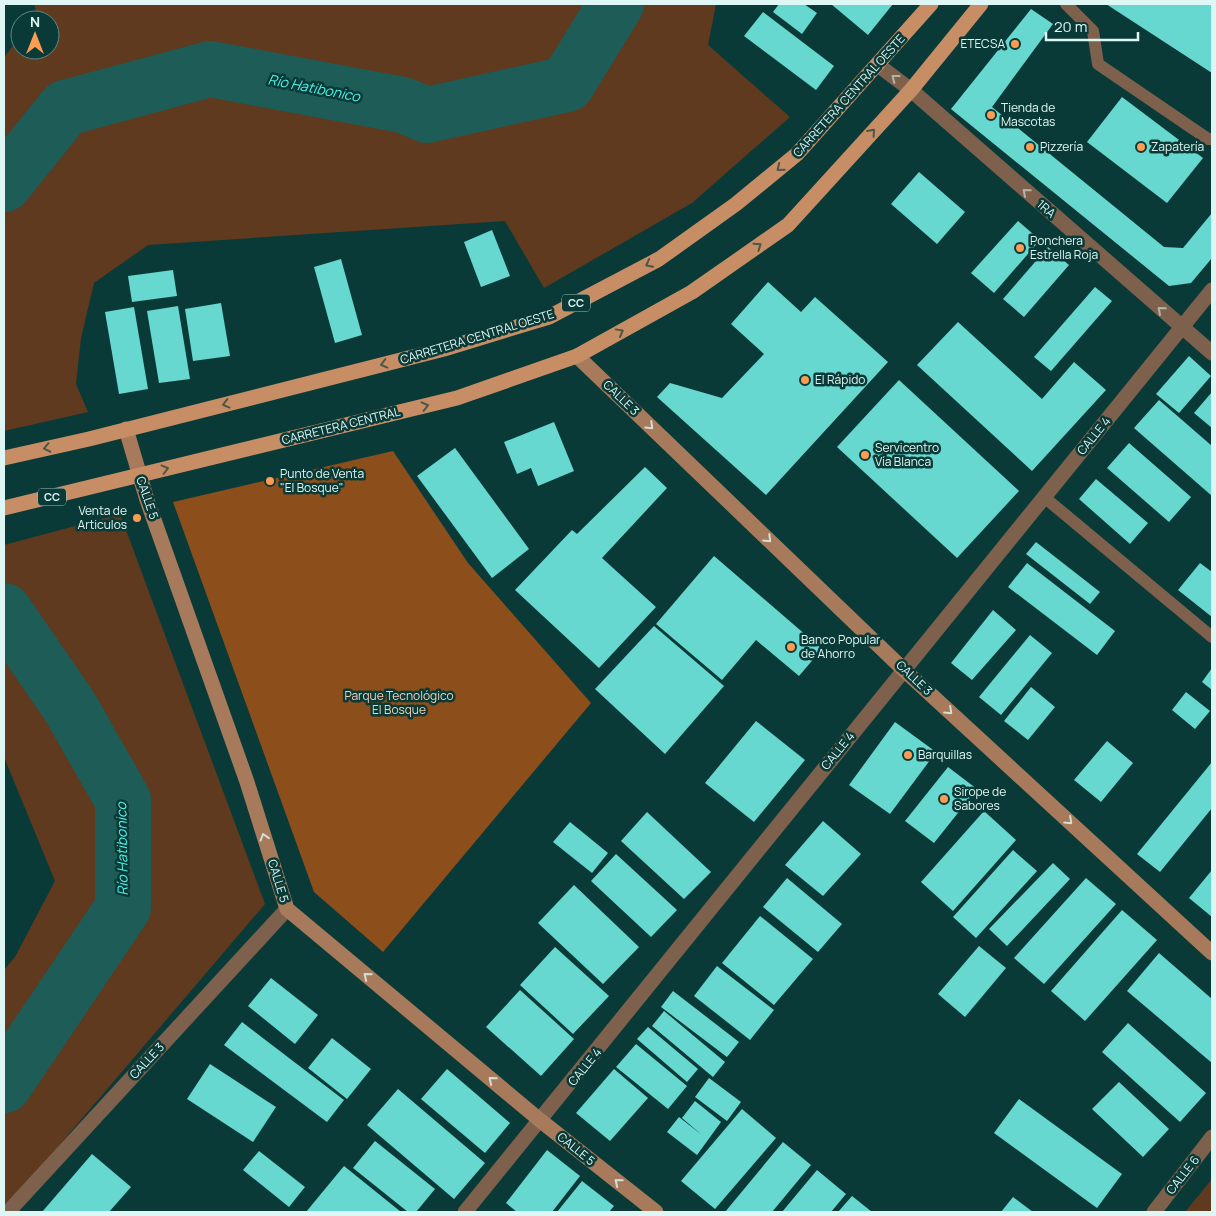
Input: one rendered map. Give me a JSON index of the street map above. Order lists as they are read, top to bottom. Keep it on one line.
{"streets":{"main road":["CARRETERA CENTRAL OESTE","CC","CALLE 3","CARRETERA CENTRAL","CALLE 5"],"street":["1RA","CALLE 4","CALLE 6"]},"crossings":[["CARRETERA CENTRAL OESTE","1RA"],["CARRETERA CENTRAL OESTE","CC"],["CARRETERA CENTRAL OESTE","CALLE 5"],["1RA","CC"],["1RA","CALLE 4"],["CC","CALLE 3"],["CC","CARRETERA CENTRAL"],["CC","CALLE 5"],["CALLE 3","CARRETERA CENTRAL"],["CALLE 3","CALLE 4"],["CALLE 3","CALLE 5"],["CARRETERA CENTRAL","CALLE 5"],["CALLE 4","CALLE 5"]],"one_way":["1RA","CALLE 3","CARRETERA CENTRAL","CALLE 5"],"water":["Río Hatibonico"],"parks":["Parque Tecnológico El Bosque"],"places":["ETECSA","Tienda de Mascotas","Pizzería","Zapatería","Ponchera Estrella Roja","El Rápido","Servicentro Vía Blanca","Punto de Venta \"El Bosque\"","Venta de Articulos","Banco Popular de Ahorro","Barquillas","Sirope de Sabores"],"scale_bar":"20 m","north":"top"}
